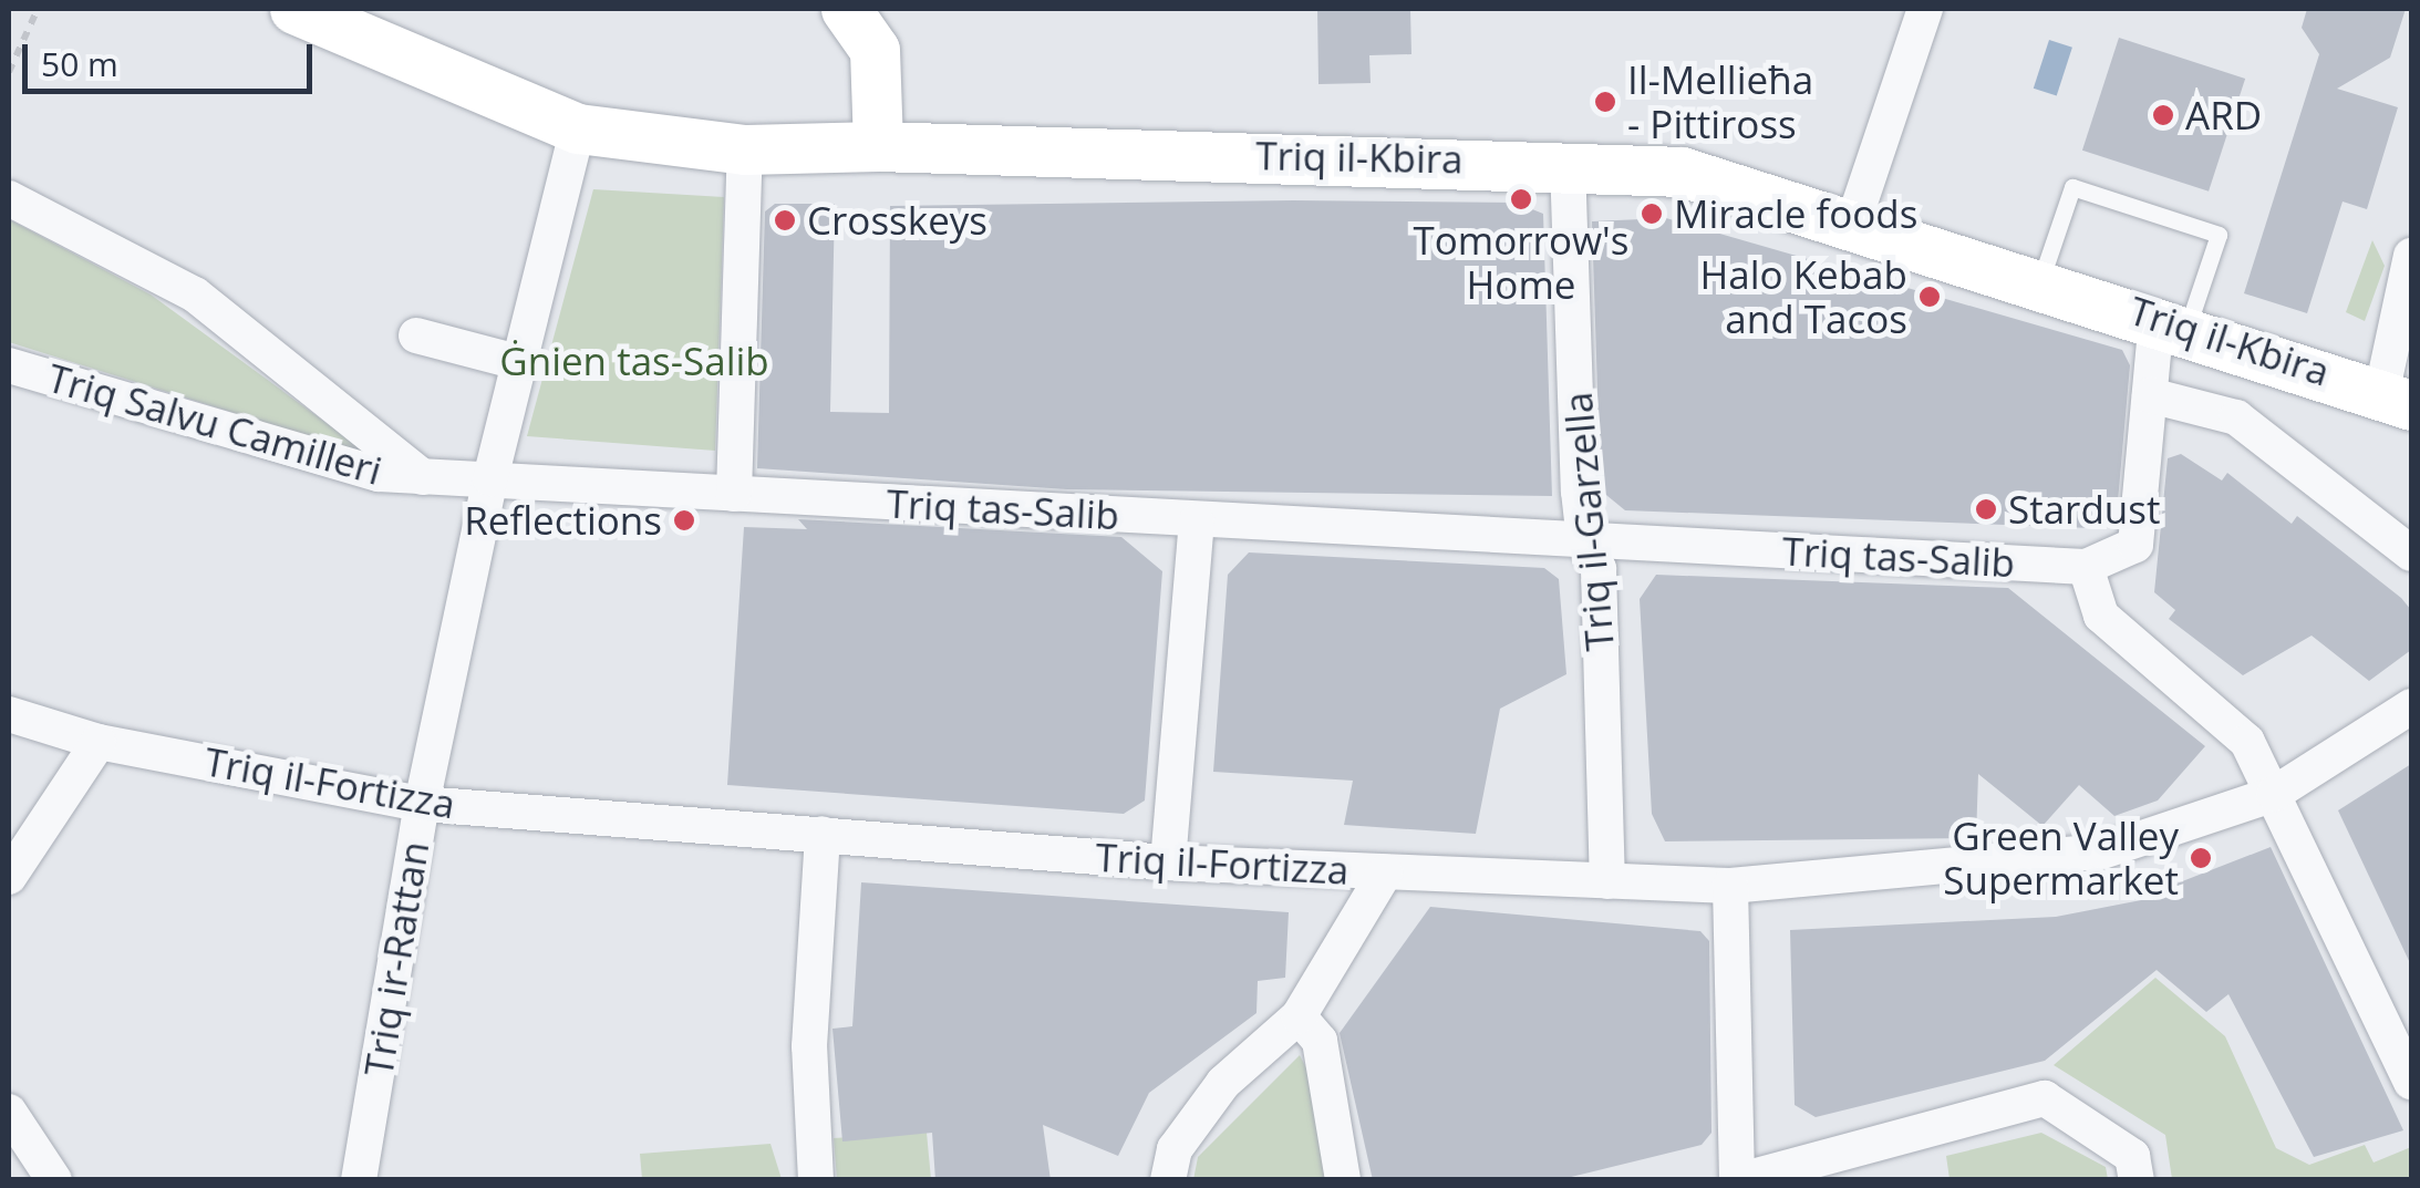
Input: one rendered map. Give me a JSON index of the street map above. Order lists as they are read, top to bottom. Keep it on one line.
{"streets":{"main road":["Triq il-Kbira"],"street":["Triq Salvu Camilleri","Triq tas-Salib","Triq il-Garzella","Triq il-Fortizza","Triq ir-Rattan"]},"crossings":[["Triq il-Kbira","Triq il-Garzella"],["Triq il-Kbira","Triq ir-Rattan"],["Triq Salvu Camilleri","Triq tas-Salib"],["Triq tas-Salib","Triq il-Garzella"],["Triq tas-Salib","Triq ir-Rattan"],["Triq il-Garzella","Triq il-Fortizza"],["Triq il-Fortizza","Triq ir-Rattan"]],"parks":["Ġnien tas-Salib"],"places":["Il-Mellieħa - Pittiross","ARD","Tomorrow's Home","Miracle foods","Crosskeys","Halo Kebab and Tacos","Stardust","Reflections","Green Valley Supermarket"],"scale_bar":"50 m"}
